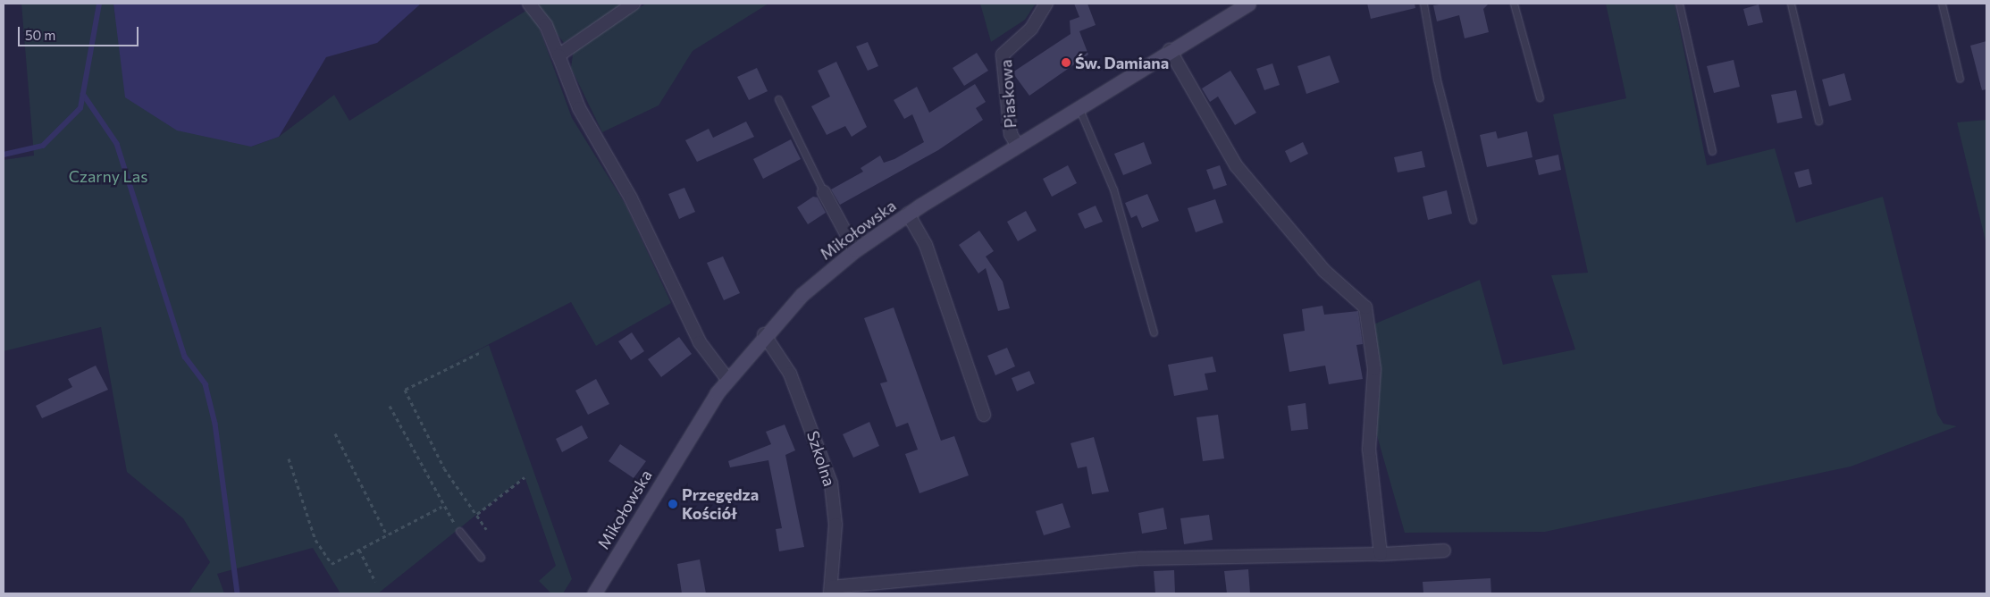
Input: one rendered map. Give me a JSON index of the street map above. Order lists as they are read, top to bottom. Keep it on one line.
{"streets":{"main road":["Mikołowska"],"street":["Piaskowa","Szkolna"]},"crossings":[["Piaskowa","Mikołowska"],["Mikołowska","Szkolna"]],"parks":["Czarny Las"],"places":["Św. Damiana","Przegędza Kościół"],"scale_bar":"50 m"}
